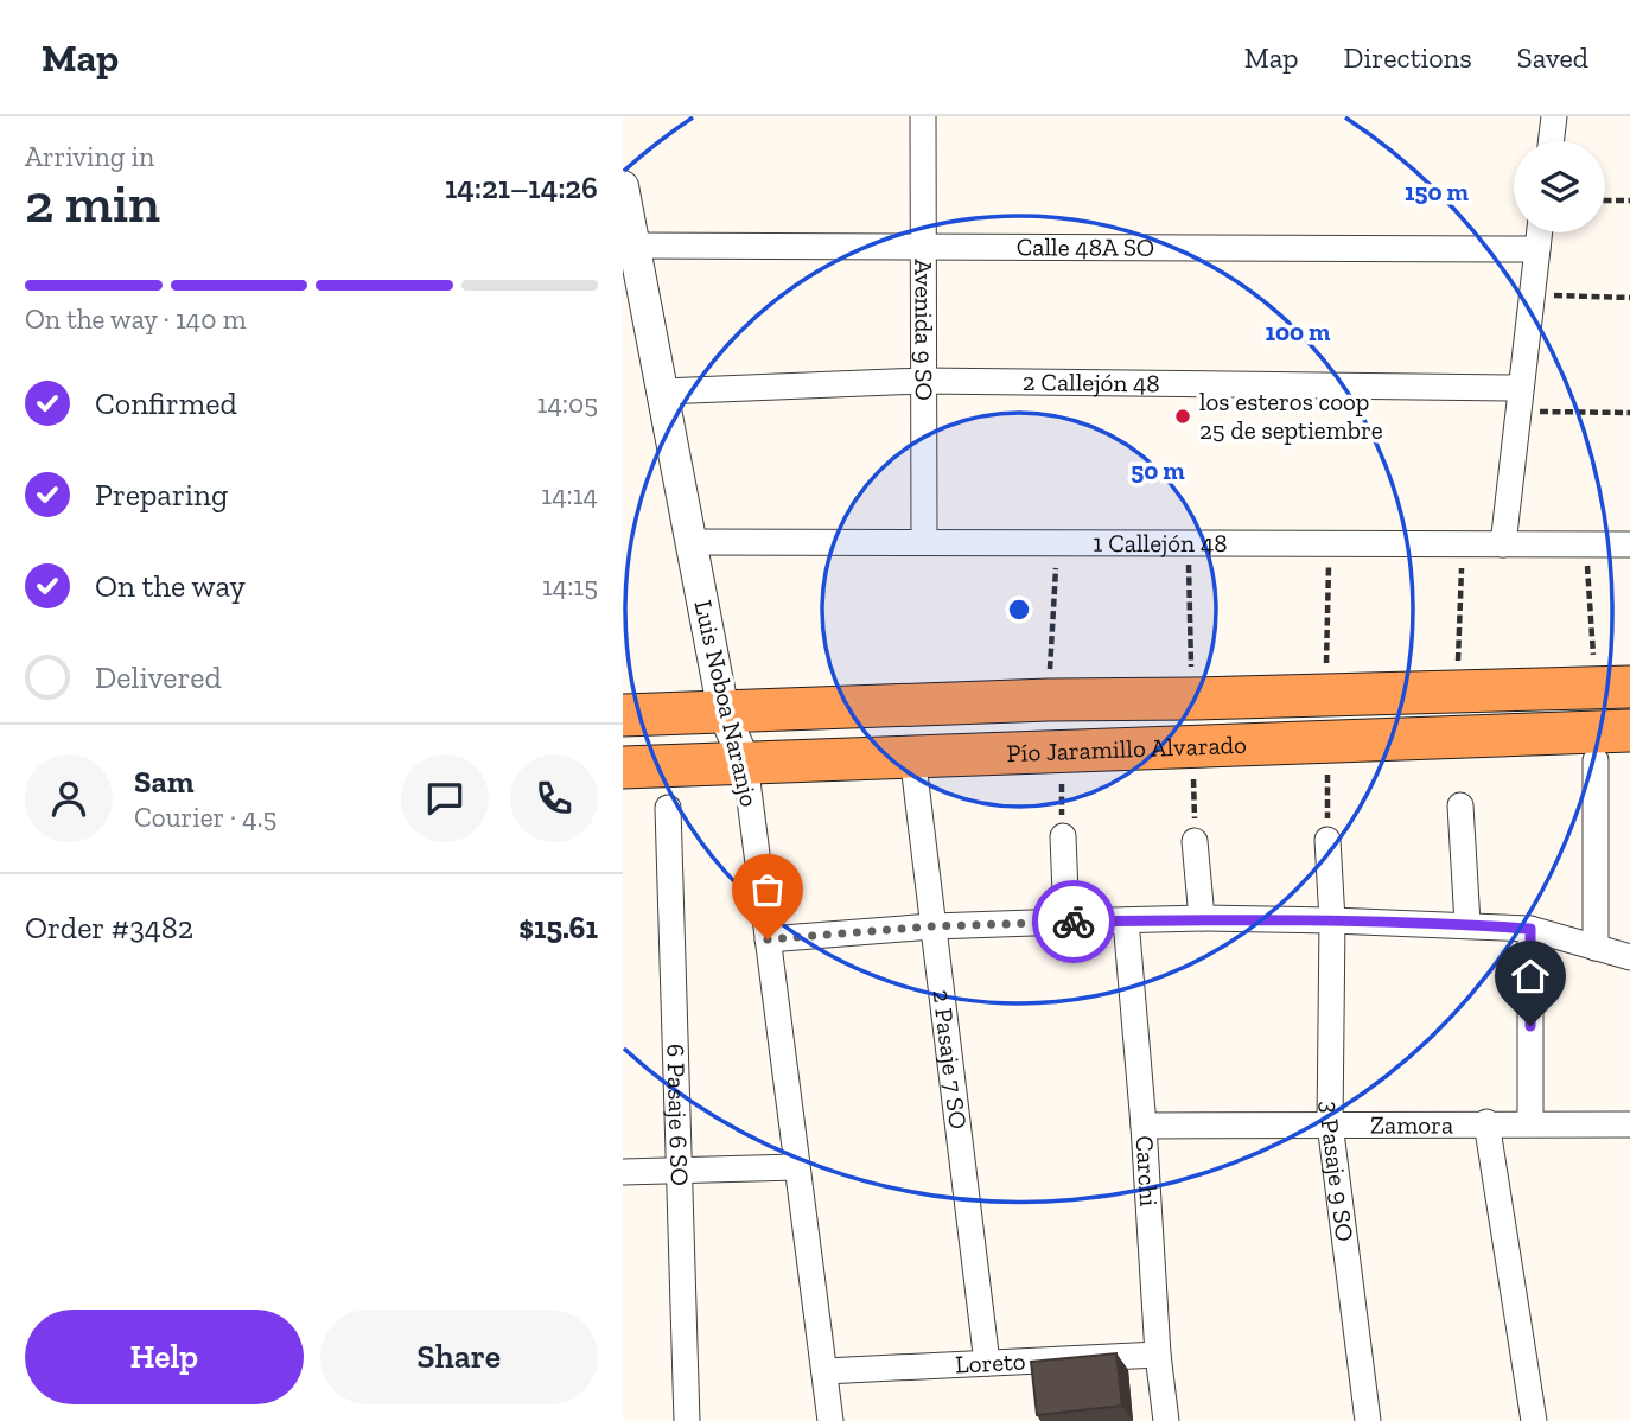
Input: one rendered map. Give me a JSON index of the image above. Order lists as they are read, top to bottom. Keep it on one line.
{"streets":{"highway":["Pío Jaramillo Alvarado"],"street":["Calle 48A SO","Avenida 9 SO","2 Callejón 48","1 Callejón 48","Luis Noboa Naranjo","2 Pasaje 7 SO","6 Pasaje 6 SO","Zamora","Carchi","3 Pasaje 9 SO","Loreto"]},"crossings":[["Calle 48A SO","Avenida 9 SO"],["Calle 48A SO","Luis Noboa Naranjo"],["Avenida 9 SO","2 Callejón 48"],["Avenida 9 SO","1 Callejón 48"],["2 Callejón 48","Luis Noboa Naranjo"],["1 Callejón 48","Luis Noboa Naranjo"],["Luis Noboa Naranjo","Pío Jaramillo Alvarado"],["Luis Noboa Naranjo","Loreto"],["Pío Jaramillo Alvarado","2 Pasaje 7 SO"],["2 Pasaje 7 SO","Loreto"],["Zamora","Carchi"],["Zamora","3 Pasaje 9 SO"],["Carchi","Loreto"]],"places":["los esteros coop 25 de septiembre"],"page":{"header":"Map","nav":["Map","Directions","Saved"],"heading":["2 min","Arriving in","14:21–14:26"],"panel":["Sam","Courier · 4.5","Order #3482","$15.61"],"bar":"On the way · 140 m","list":[["Confirmed","14:05"],["Preparing","14:14"],["On the way","14:15"],"Delivered"],"buttons":["Help","Share"]},"rings":["150 m","100 m","50 m"]}
